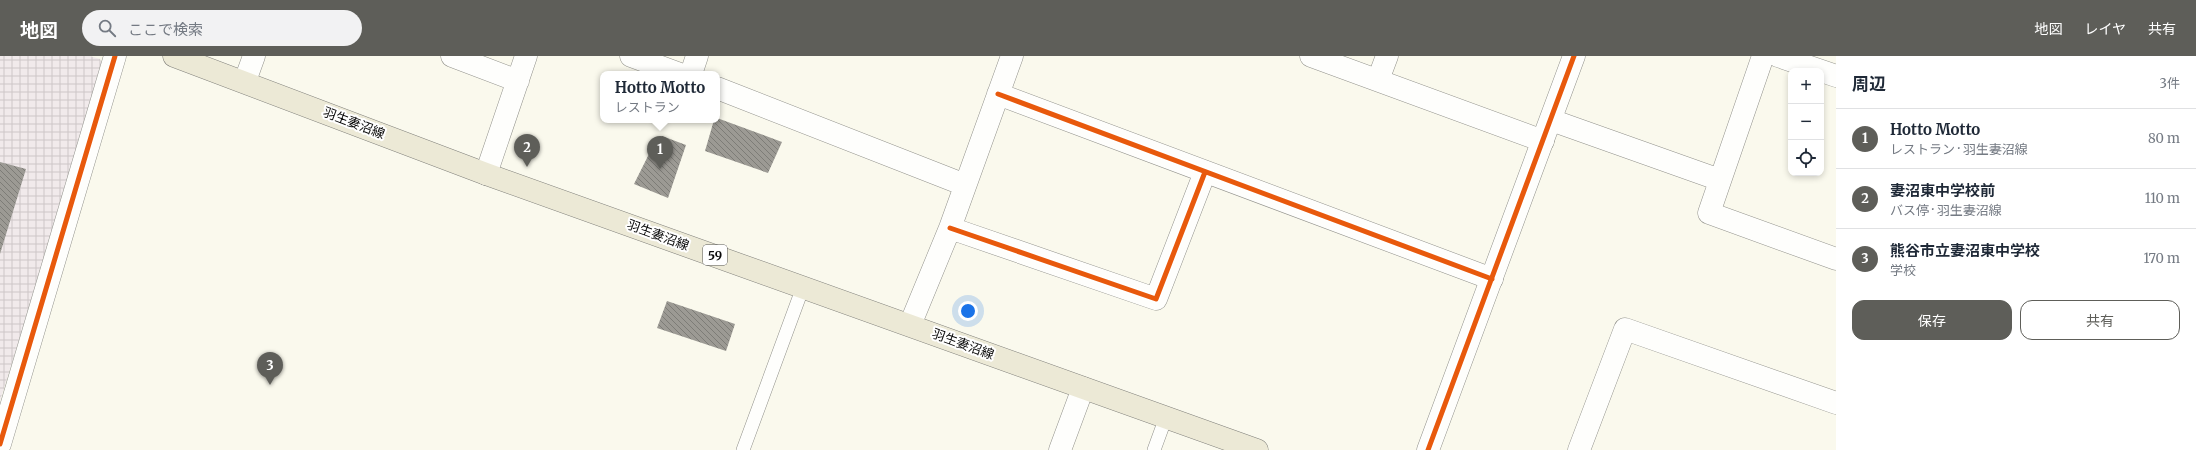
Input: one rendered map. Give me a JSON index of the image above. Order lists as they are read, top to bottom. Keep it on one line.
{"streets":{"main road":["羽生妻沼線","59"]},"page":{"header":"地図","search":"ここで検索","nav":["地図","レイヤ","共有"],"heading":["周辺","3件"],"map_buttons":["+","−"],"popup":["Hotto Motto","レストラン"],"list":[{"mark":"1","name":"Hotto Motto","note":"レストラン · 羽生妻沼線","value":"80 m"},{"mark":"2","name":"妻沼東中学校前","note":"バス停 · 羽生妻沼線","value":"110 m"},{"mark":"3","name":"熊谷市立妻沼東中学校","note":"学校","value":"170 m"}],"pins":["2","1","3"],"buttons":["保存","共有"]}}
